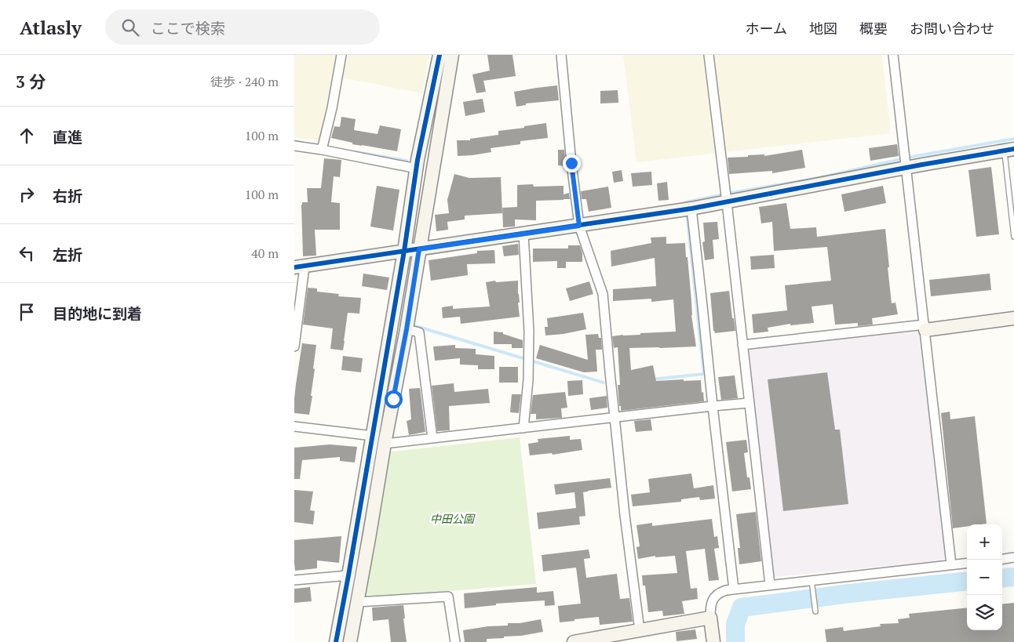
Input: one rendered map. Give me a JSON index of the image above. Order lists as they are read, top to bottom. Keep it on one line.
{"parks":["中田公園"],"page":{"header":"Atlasly","search":"ここで検索","nav":["ホーム","地図","概要","お問い合わせ"],"heading":["3 分","徒歩 · 240 m"],"list":[["直進","100 m"],["右折","100 m"],["左折","40 m"],"目的地に到着"],"map_buttons":["+","−"]}}
